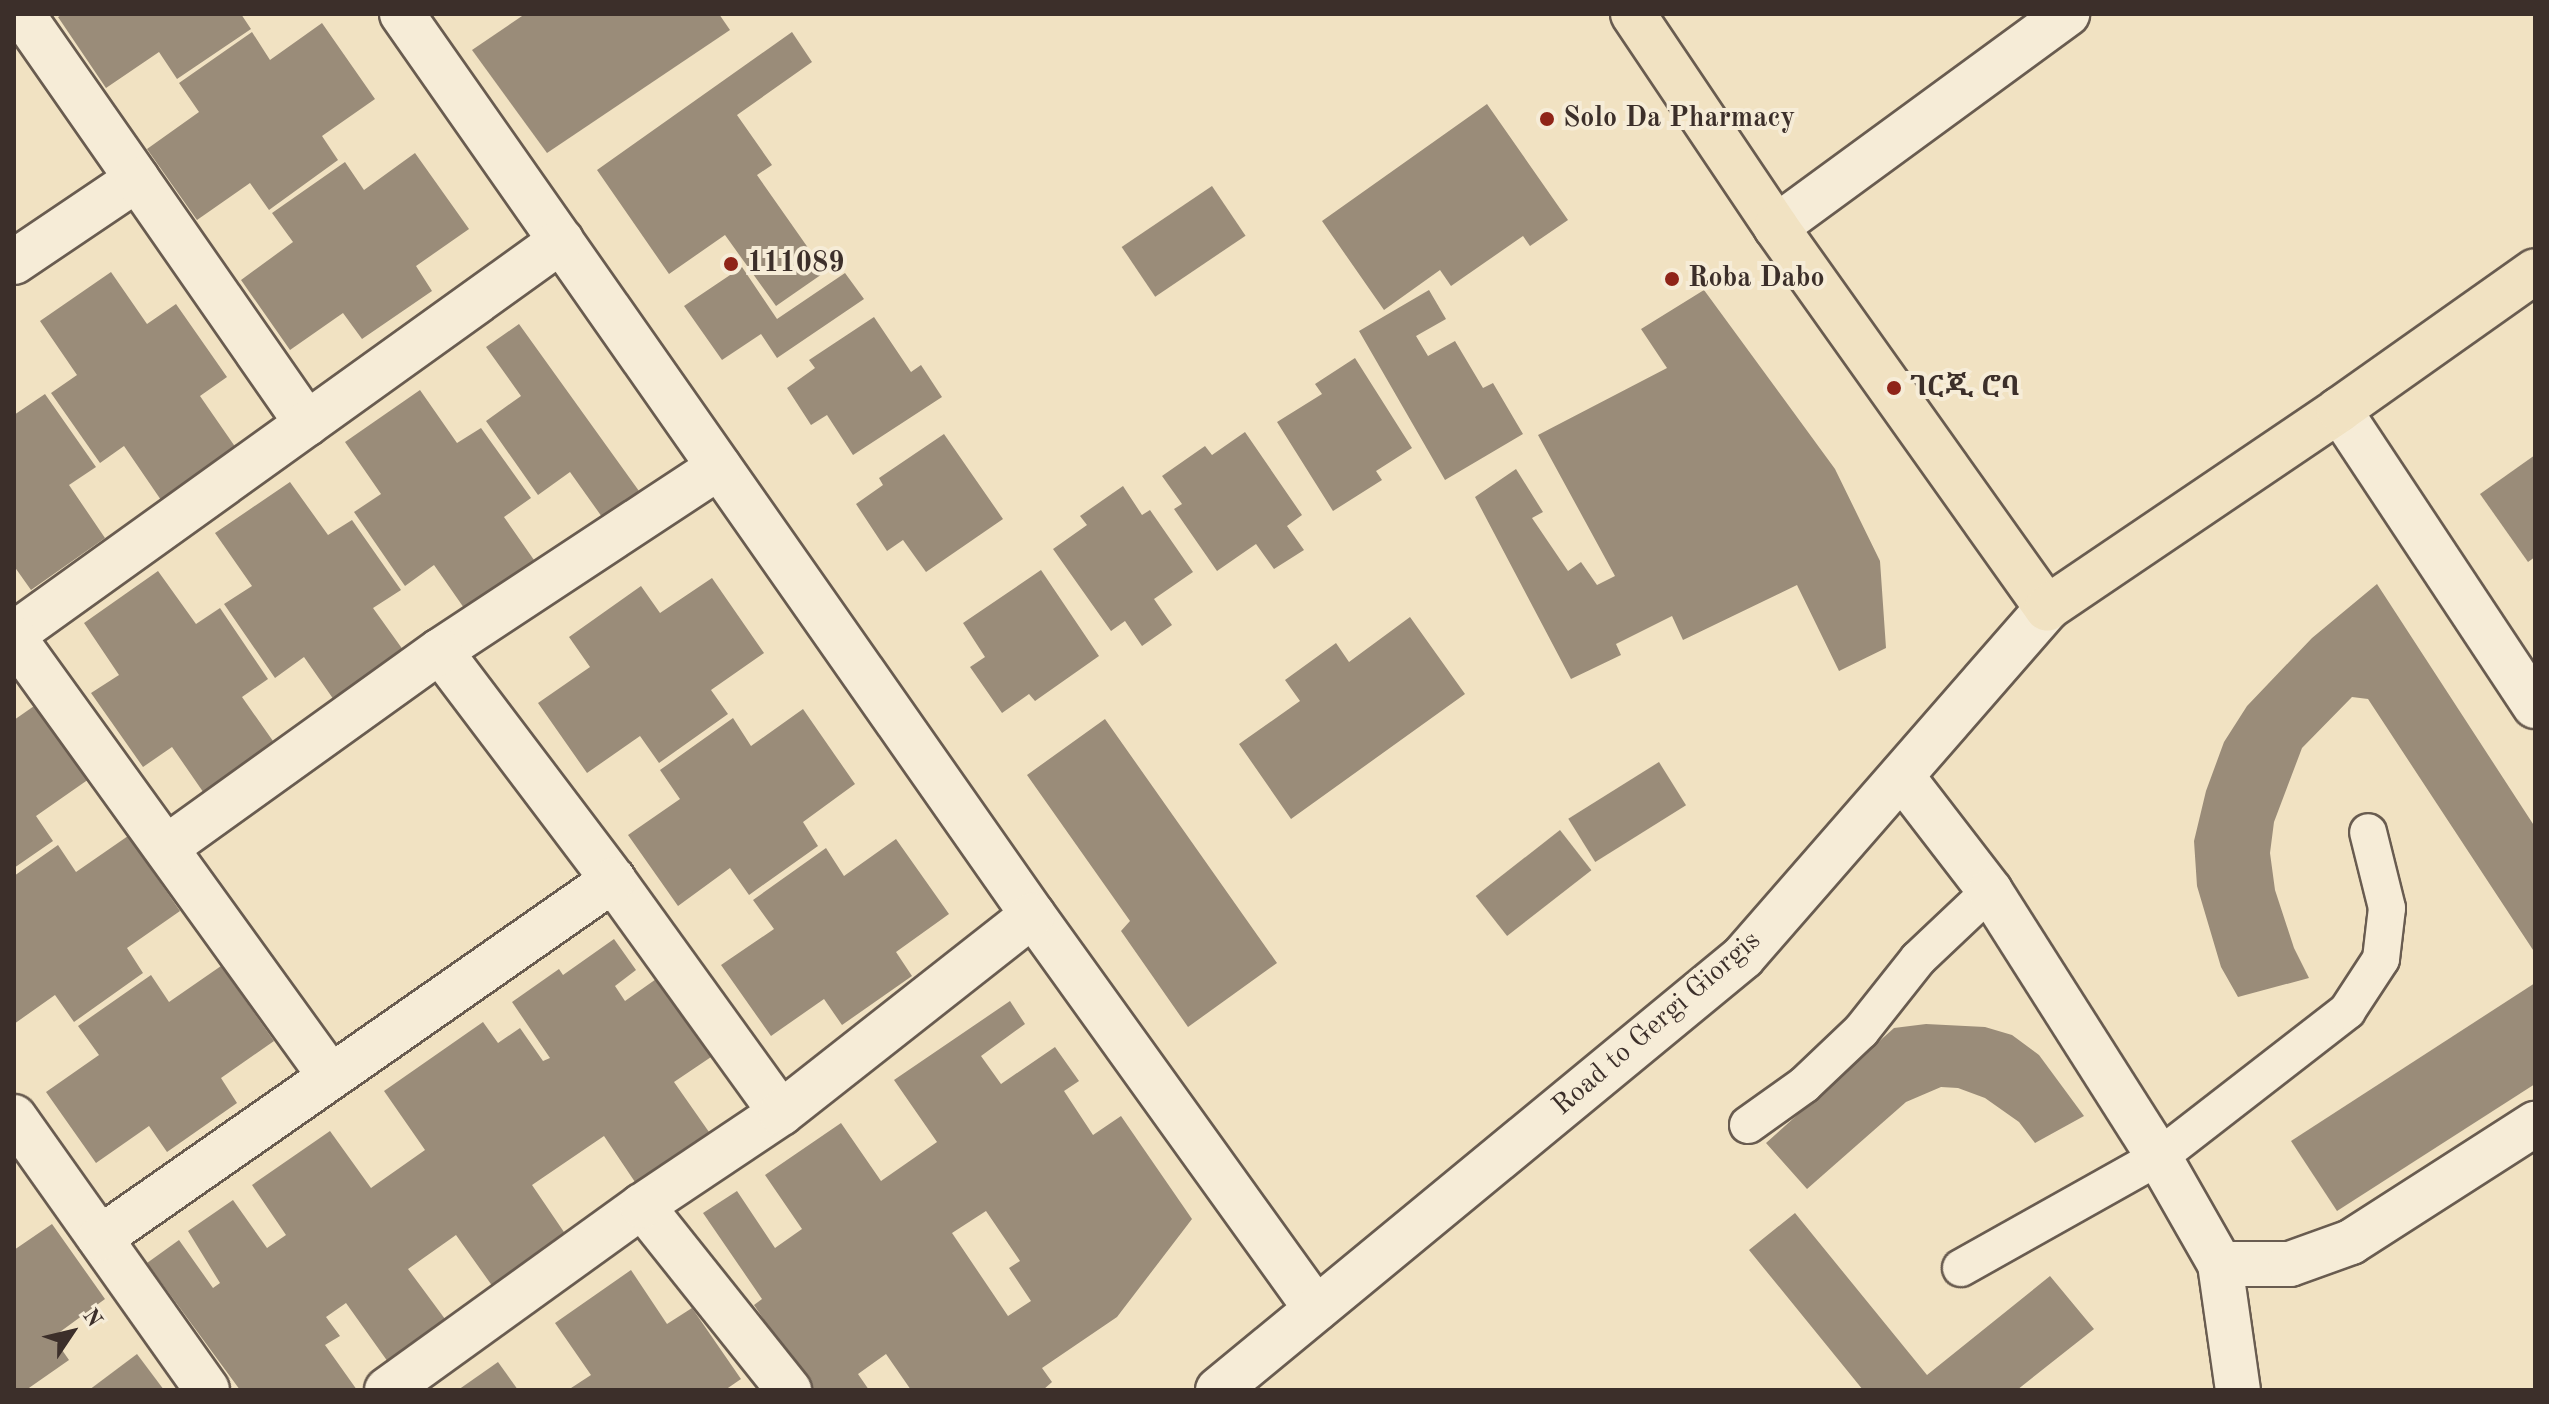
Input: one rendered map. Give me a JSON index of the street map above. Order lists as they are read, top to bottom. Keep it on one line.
{"streets":{"street":["Road to Gergi Giorgis"]},"places":["Solo Da Pharmacy","111089","Roba Dabo","ገርጂ ሮባ"],"north":"top right"}
